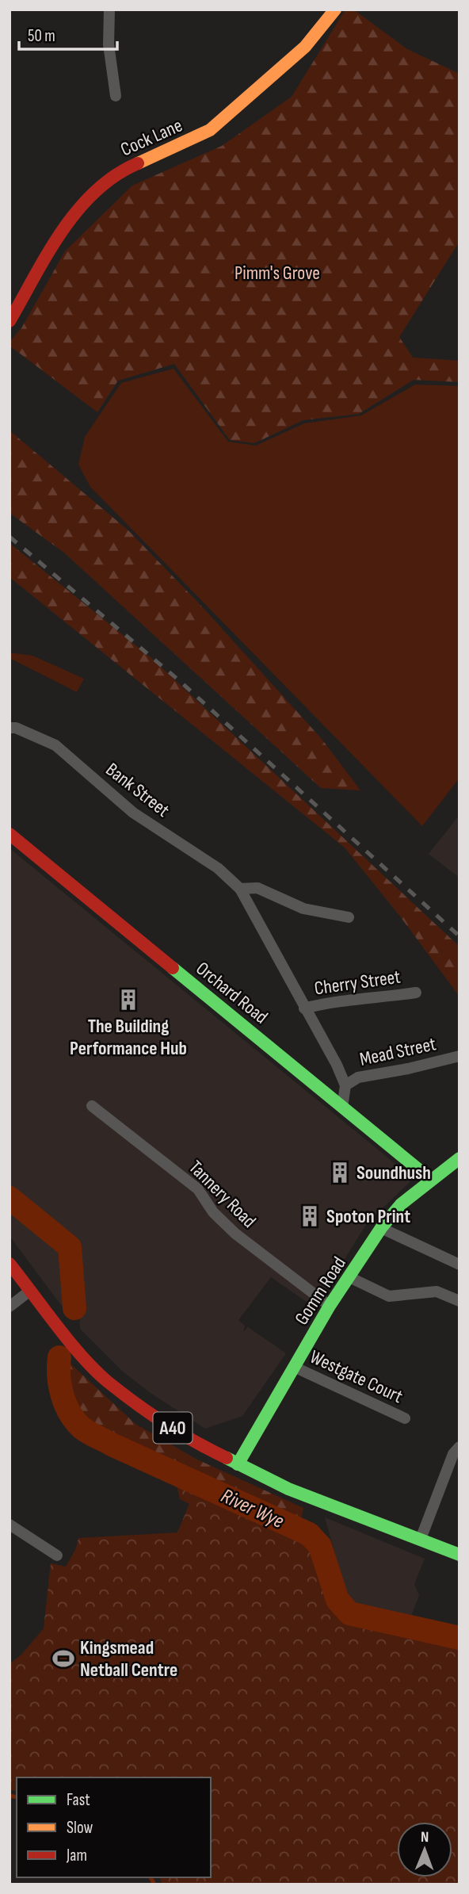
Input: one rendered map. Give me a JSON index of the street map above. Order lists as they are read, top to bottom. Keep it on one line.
{"streets":{"street":["Cock Lane","Bank Street","Cherry Street","Orchard Road","Mead Street","Tannery Road","Gomm Road","Westgate Court","A40"]},"crossings":[["Bank Street","Cherry Street"],["Bank Street","Mead Street"],["Orchard Road","Gomm Road"],["Tannery Road","Gomm Road"],["Gomm Road","Westgate Court"],["Gomm Road","A40"]],"water":["River Wye"],"parks":["Pimm's Grove"],"places":{"building":["The Building Performance Hub","Soundhush","Spoton Print"],"sports":["Kingsmead Netball Centre"]},"legend":["Fast","Slow","Jam"],"scale_bar":"50 m","north":"top"}
